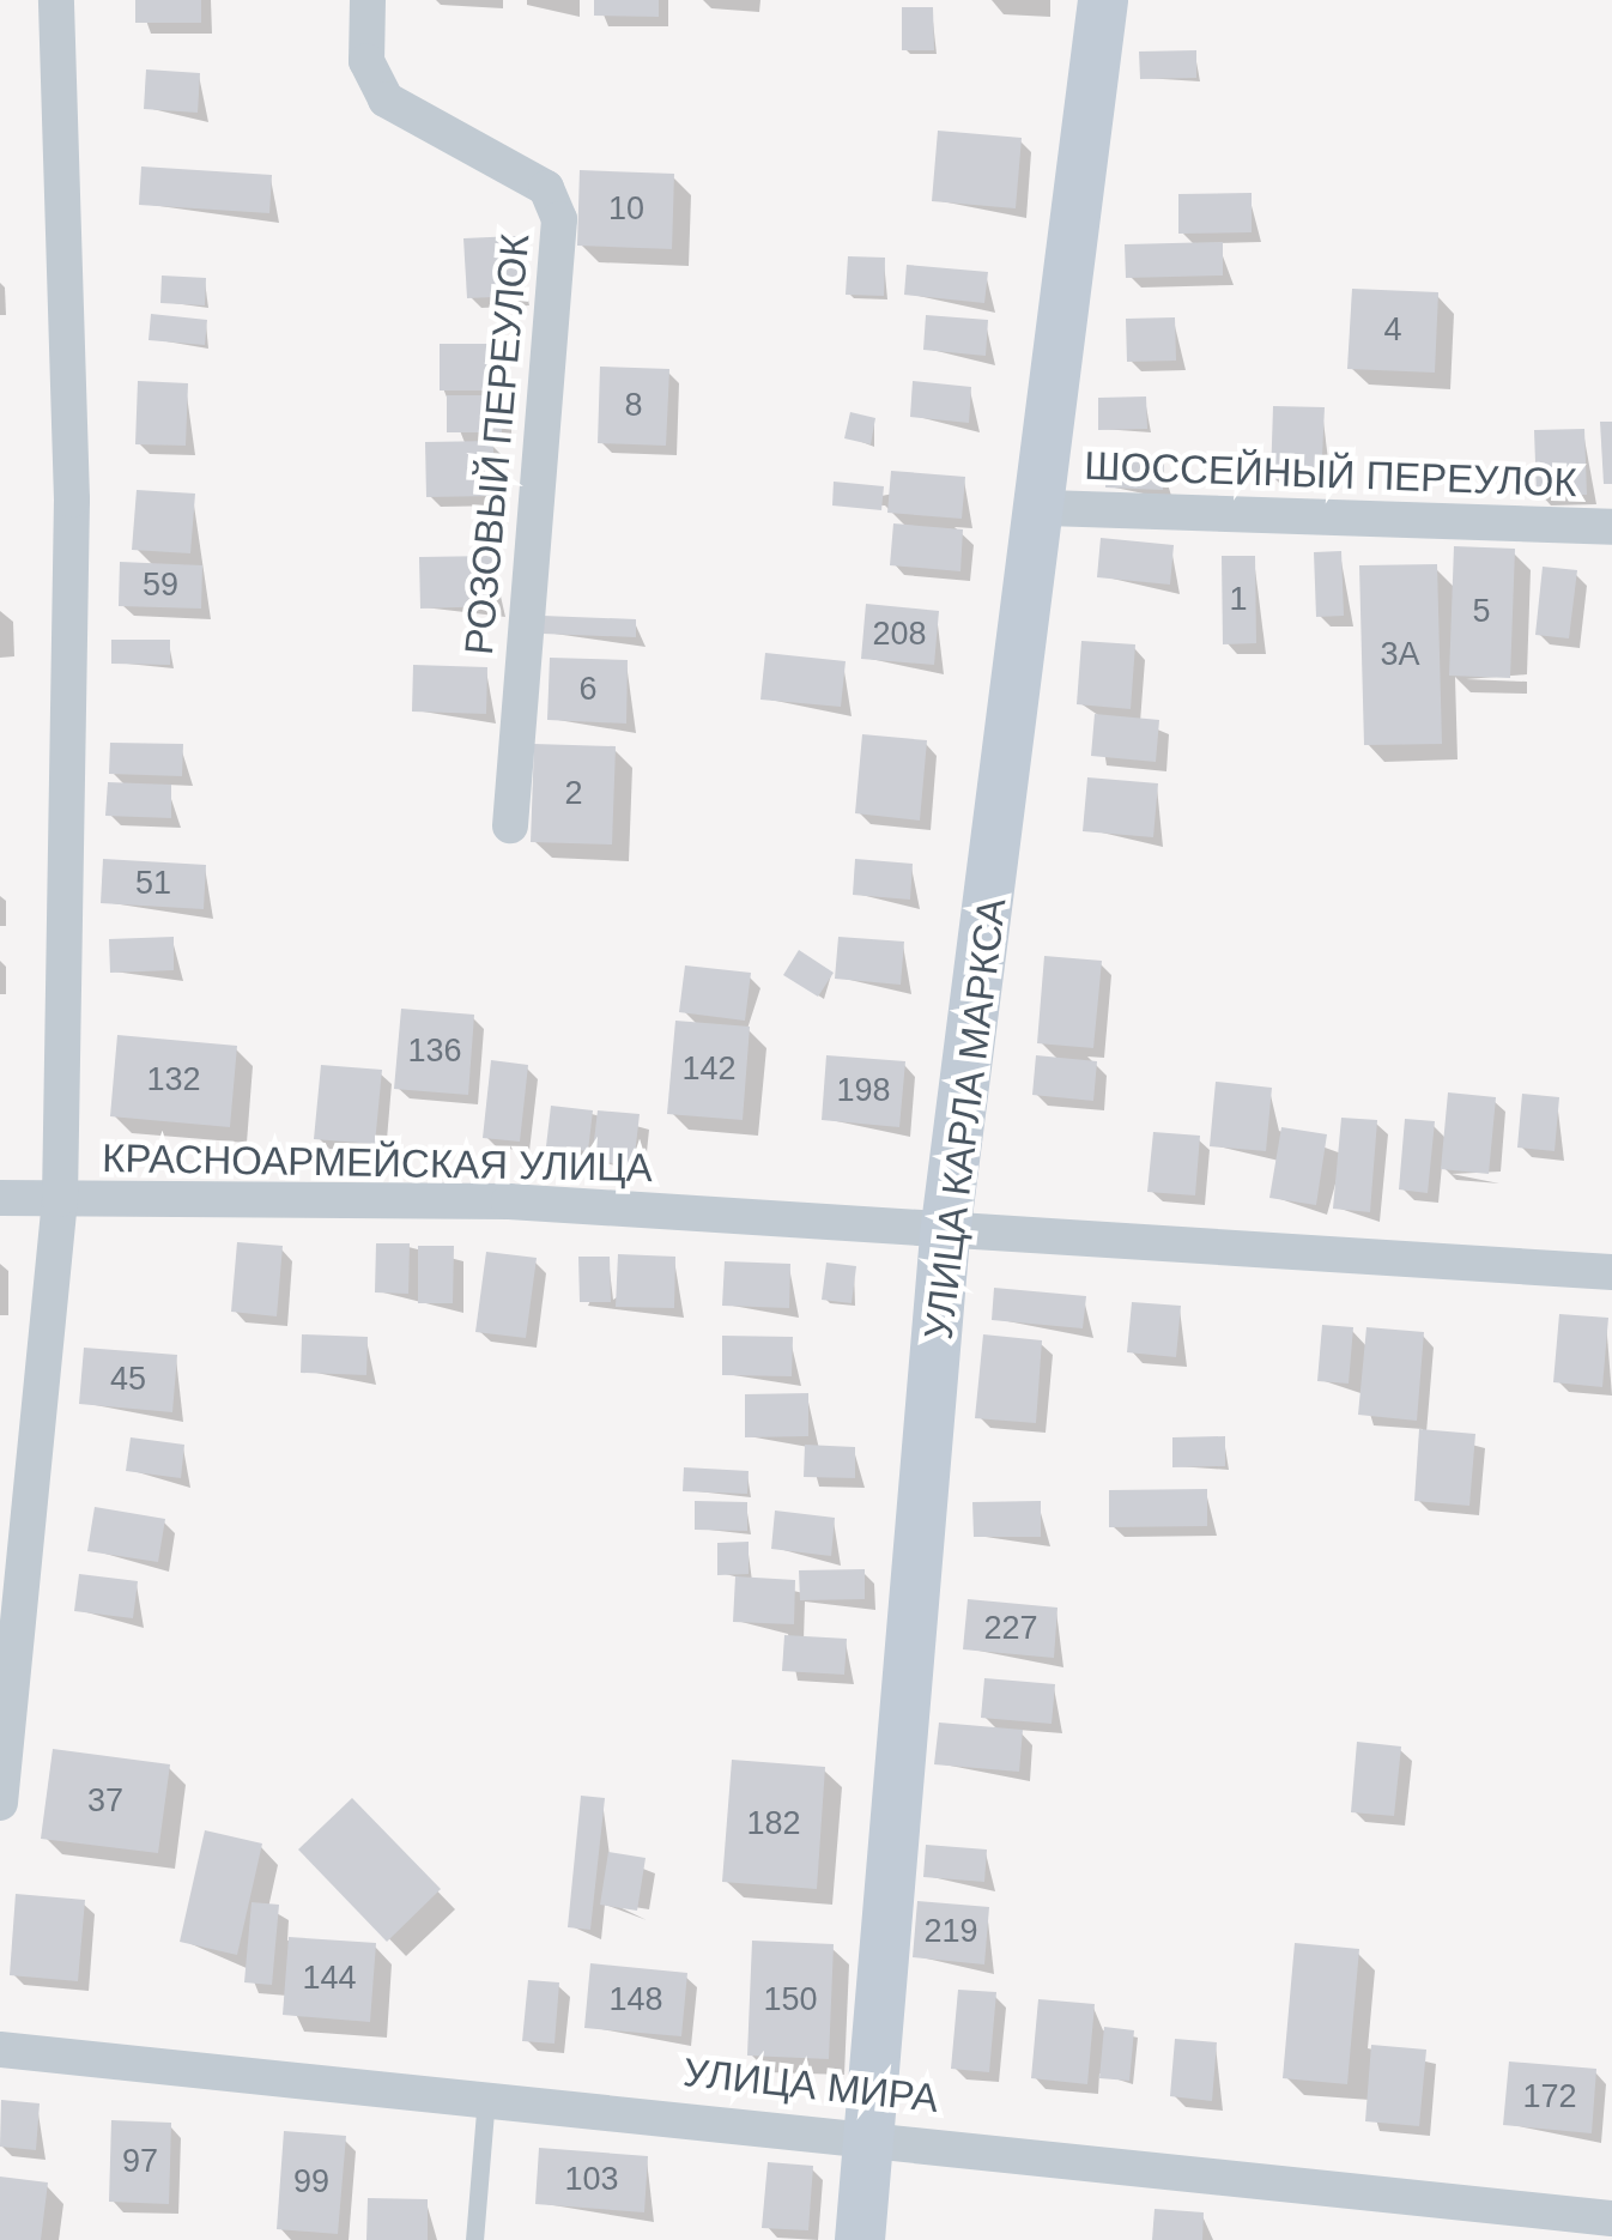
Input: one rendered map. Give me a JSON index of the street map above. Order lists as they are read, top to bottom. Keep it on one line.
{"streets":{"main road":["УЛИЦА КАРЛА МАРКСА"],"street":["РОЗОВЫЙ ПЕРЕУЛОК","ШОССЕЙНЫЙ ПЕРЕУЛОК","КРАСНОАРМЕЙСКАЯ УЛИЦА","УЛИЦА МИРА"]},"crossings":[["ШОССЕЙНЫЙ ПЕРЕУЛОК","УЛИЦА КАРЛА МАРКСА"],["УЛИЦА КАРЛА МАРКСА","КРАСНОАРМЕЙСКАЯ УЛИЦА"],["УЛИЦА КАРЛА МАРКСА","УЛИЦА МИРА"]],"house_numbers":["10","4","8","59","1","5","208","3А","6","2","51","136","142","132","198","45","227","37","182","219","144","148","150","172","97","103","99"]}
